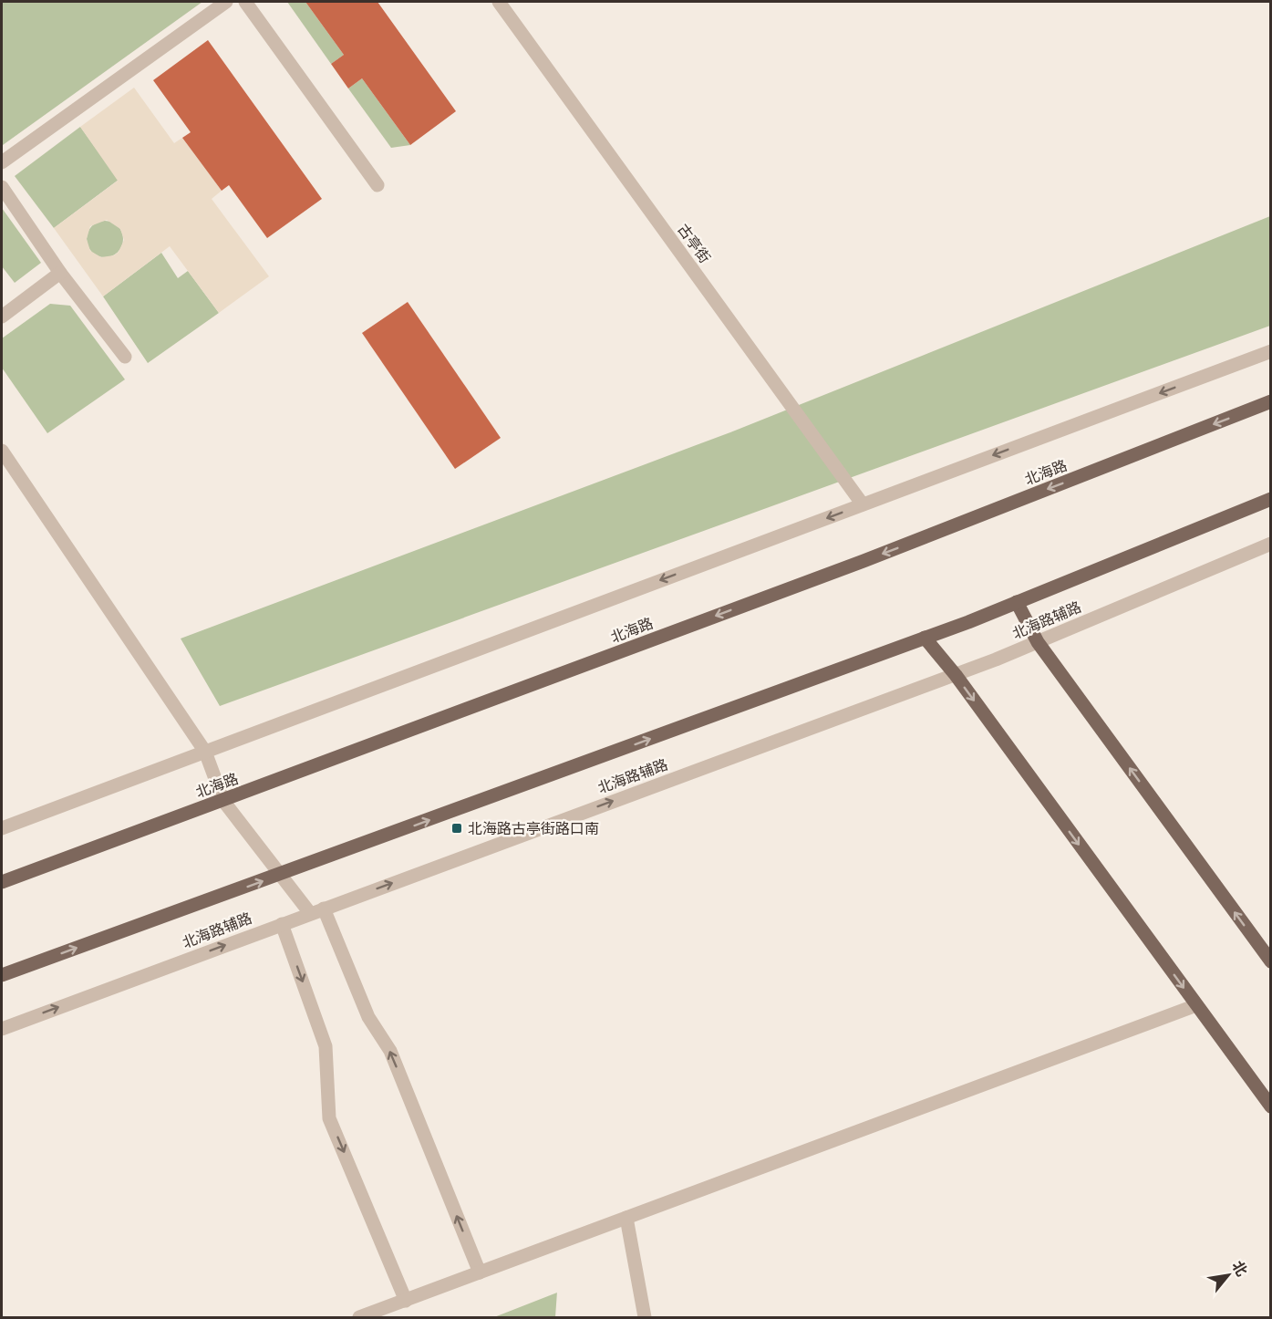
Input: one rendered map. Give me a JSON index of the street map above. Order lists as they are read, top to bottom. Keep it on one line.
{"streets":{"main road":["北海路"],"street":["古亭街","北海路辅路"]},"one_way":["北海路辅路"],"places":{"transit":["北海路古亭街路口南"]},"north":"top right"}
